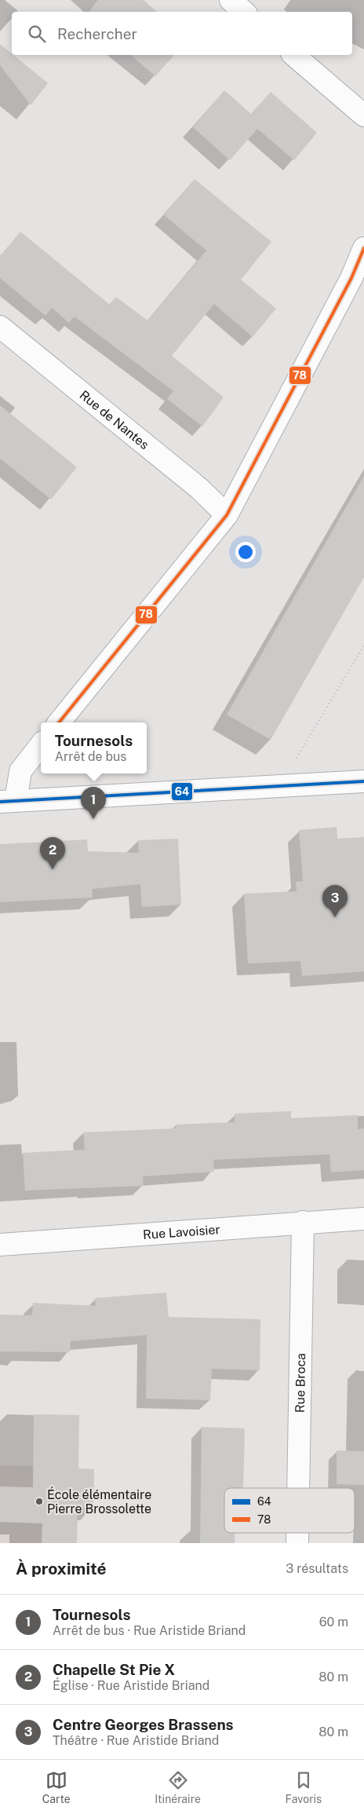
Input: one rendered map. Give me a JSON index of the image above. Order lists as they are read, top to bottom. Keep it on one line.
{"streets":{"street":["Rue de Nantes","Rue Lavoisier","Rue Broca"]},"crossings":[["Rue Lavoisier","Rue Broca"]],"places":["École élémentaire Pierre Brossolette"],"lines":["transit line 78","transit line 64"],"legend":["64","78"],"page":{"search":"Rechercher","popup":["Tournesols","Arrêt de bus"],"pins":["1","2","3"],"heading":["À proximité","3 résultats"],"list":[{"mark":"1","name":"Tournesols","note":"Arrêt de bus · Rue Aristide Briand","value":"60 m"},{"mark":"2","name":"Chapelle St Pie X","note":"Église · Rue Aristide Briand","value":"80 m"},{"mark":"3","name":"Centre Georges Brassens","note":"Théâtre · Rue Aristide Briand","value":"80 m"}],"nav":["Carte","Itinéraire","Favoris"]}}
